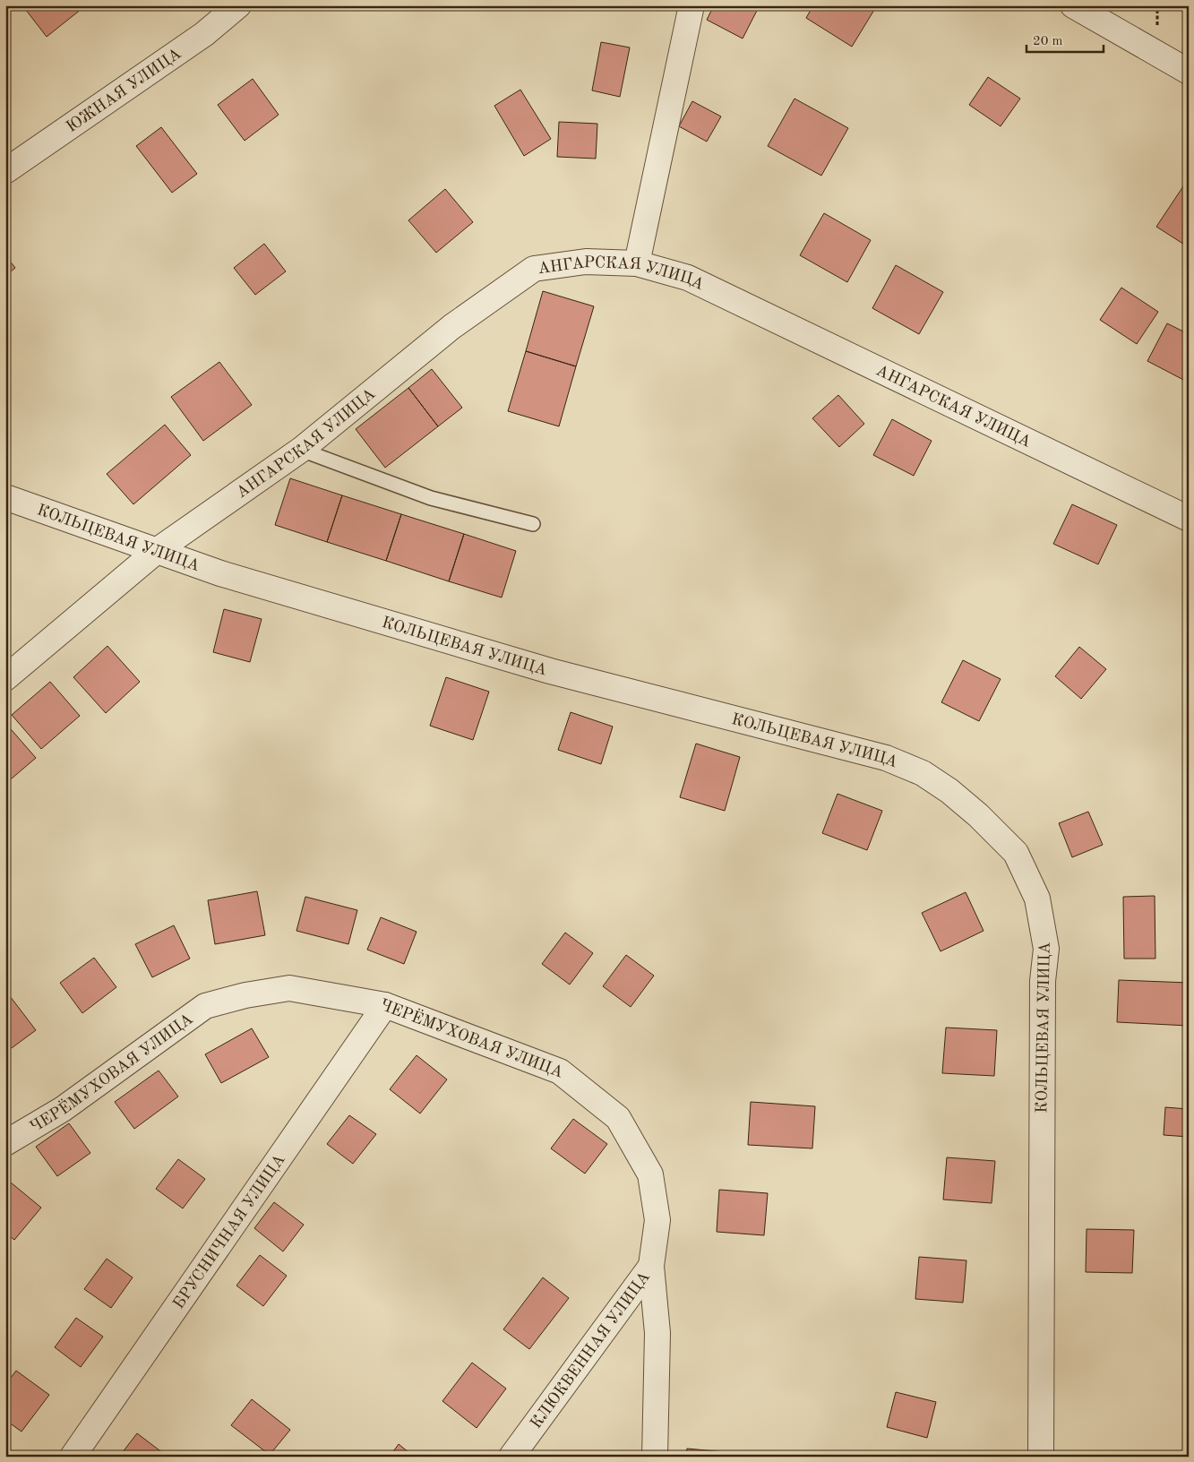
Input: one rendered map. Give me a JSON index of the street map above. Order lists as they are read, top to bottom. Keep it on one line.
{"streets":{"street":["ЮЖНАЯ УЛИЦА","АНГАРСКАЯ УЛИЦА","КОЛЬЦЕВАЯ УЛИЦА","ЧЕРЁМУХОВАЯ УЛИЦА","БРУСНИЧНАЯ УЛИЦА","КЛЮКВЕННАЯ УЛИЦА"]},"crossings":[["АНГАРСКАЯ УЛИЦА","КОЛЬЦЕВАЯ УЛИЦА"],["ЧЕРЁМУХОВАЯ УЛИЦА","БРУСНИЧНАЯ УЛИЦА"],["ЧЕРЁМУХОВАЯ УЛИЦА","КЛЮКВЕННАЯ УЛИЦА"]],"scale_bar":"20 m"}
